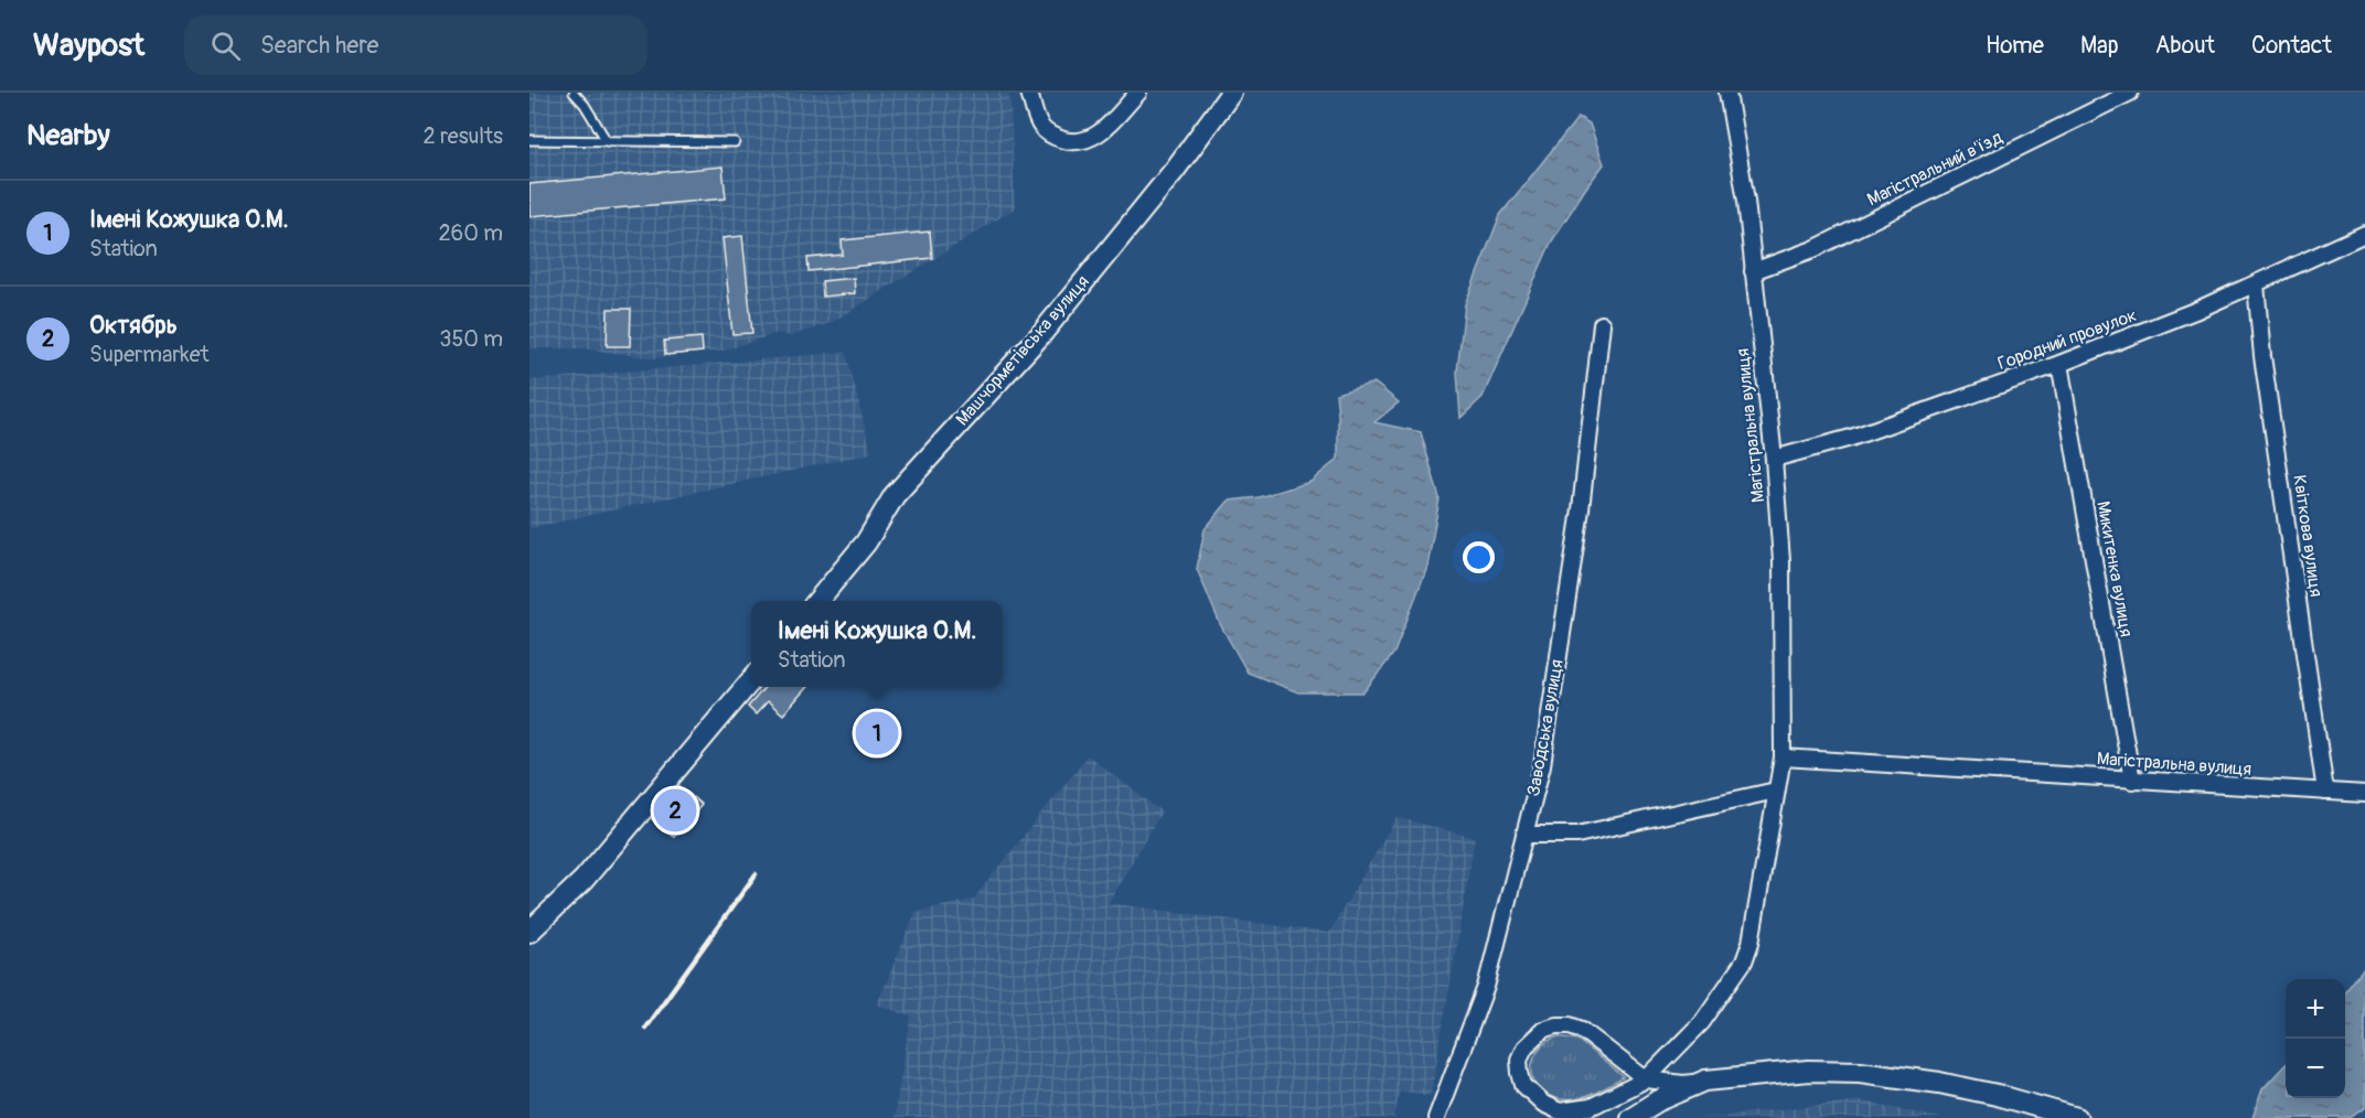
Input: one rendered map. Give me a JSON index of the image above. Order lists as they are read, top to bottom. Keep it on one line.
{"streets":{"street":["Магістральний в'їзд","Городний провулок","Машчорметівська вулиця","Магістральна вулиця","Квіткова вулиця","Микитенка вулиця","Заводська вулиця"]},"crossings":[["Магістральний в'їзд","Магістральна вулиця"],["Городний провулок","Магістральна вулиця"],["Городний провулок","Квіткова вулиця"],["Городний провулок","Микитенка вулиця"],["Магістральна вулиця","Квіткова вулиця"],["Магістральна вулиця","Микитенка вулиця"]],"page":{"header":"Waypost","search":"Search here","nav":["Home","Map","About","Contact"],"heading":["Nearby","2 results"],"list":[{"mark":"1","name":"Імені Кожушка О.М.","note":"Station","value":"260 m"},{"mark":"2","name":"Октябрь","note":"Supermarket","value":"350 m"}],"popup":["Імені Кожушка О.М.","Station"],"pins":["1","2"],"map_buttons":["+","−"]}}
